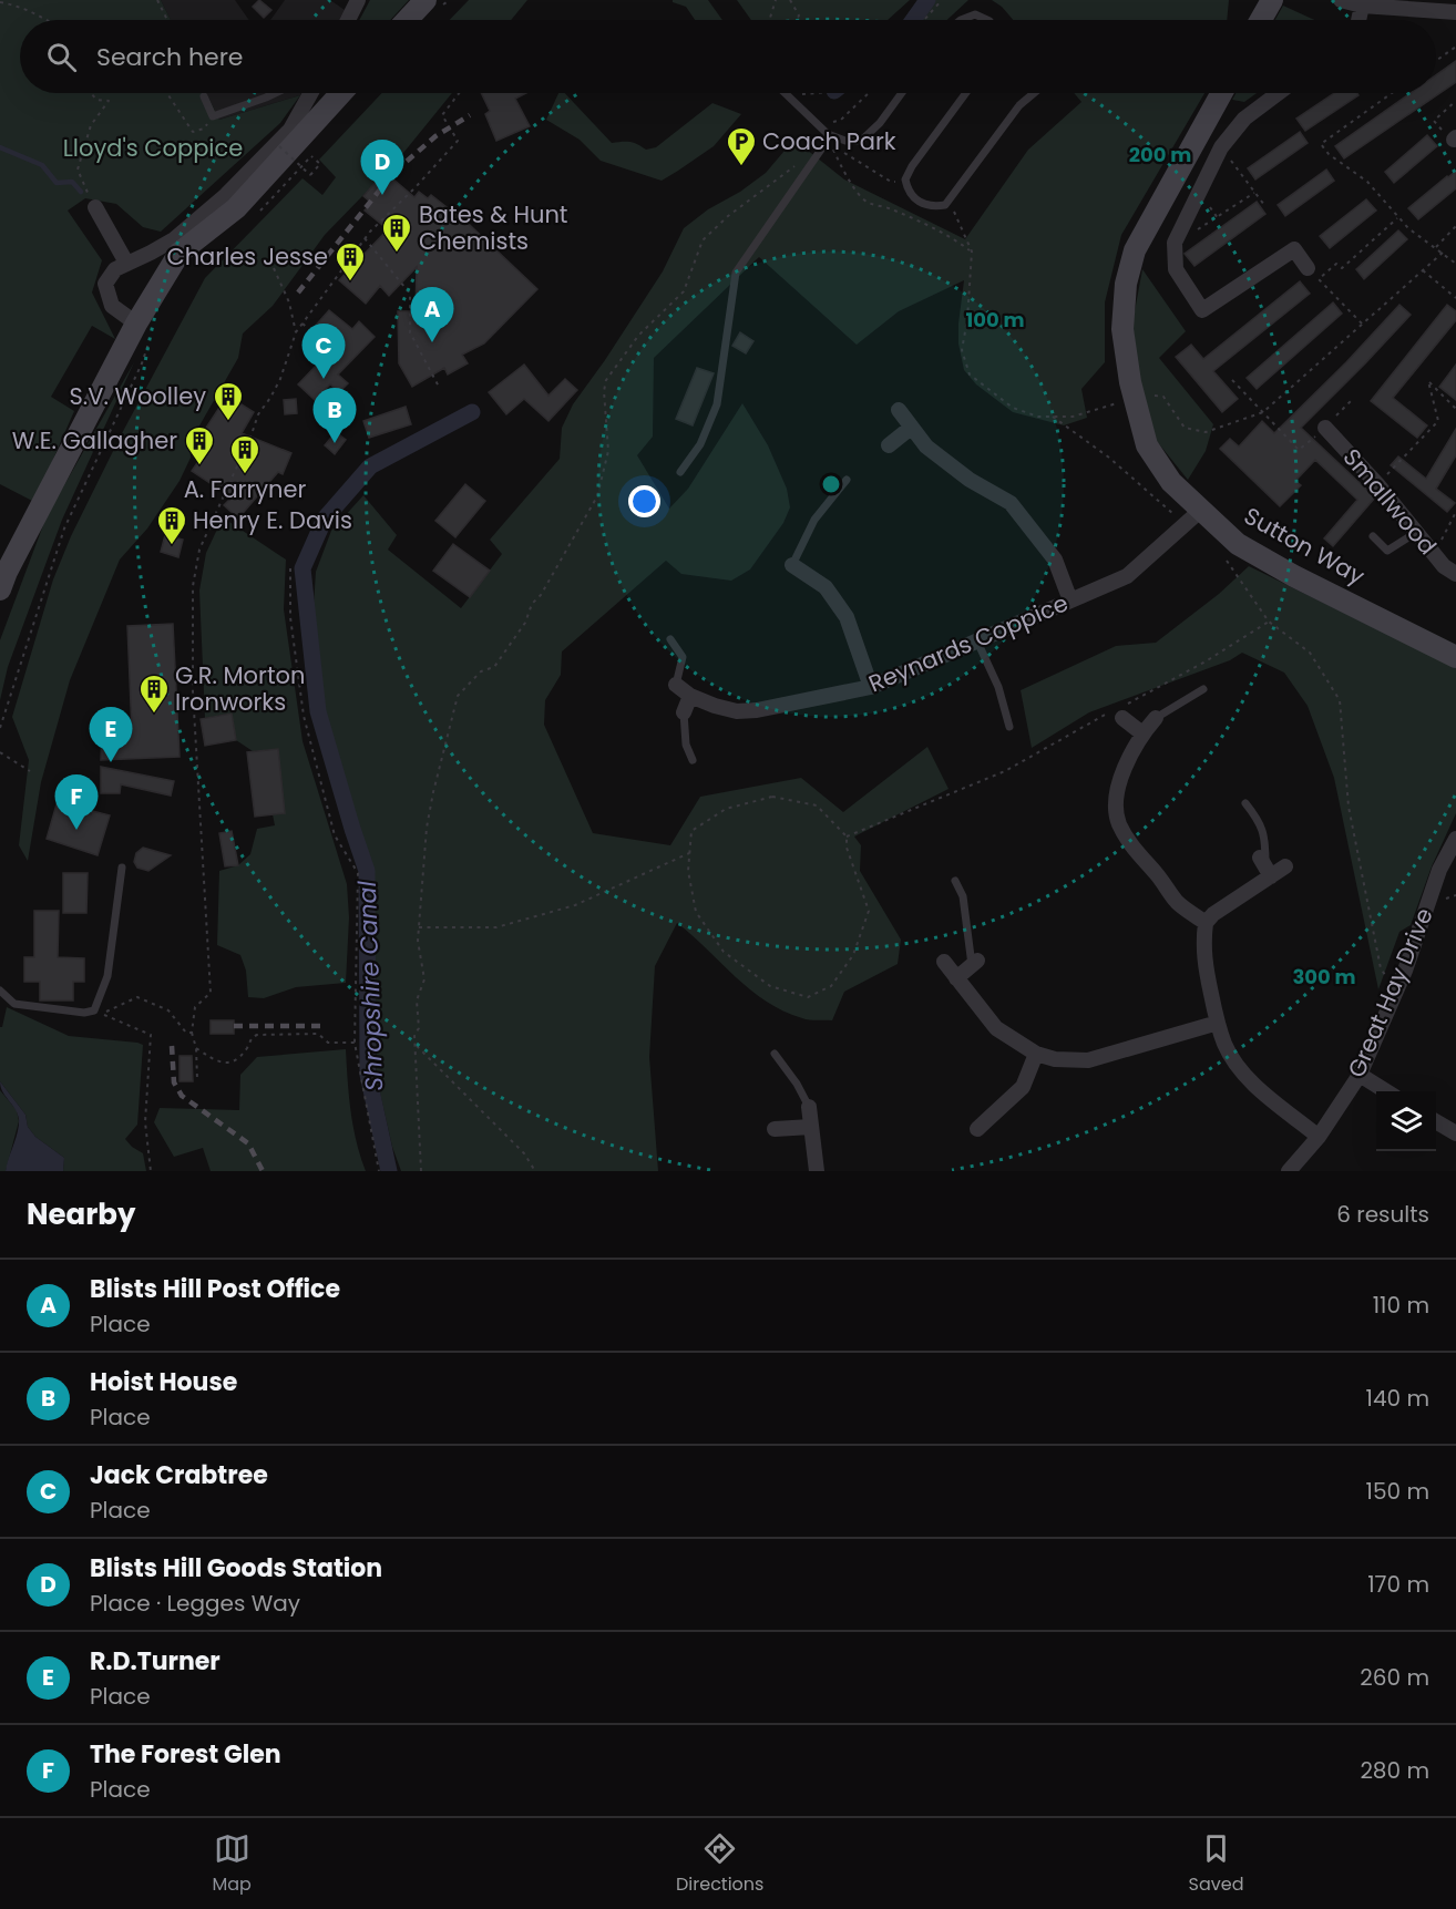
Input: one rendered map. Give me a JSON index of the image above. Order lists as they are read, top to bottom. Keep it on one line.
{"streets":{"street":["Smallwood","Sutton Way","Reynards Coppice","Great Hay Drive"]},"crossings":[["Sutton Way","Reynards Coppice"]],"water":["Shropshire Canal"],"parks":["Lloyd's Coppice"],"places":{"parking":["Coach Park"],"building":["Bates & Hunt Chemists","Charles Jesse","S.V. Woolley","W.E. Gallagher","A. Farryner","Henry E. Davis","G.R. Morton Ironworks"]},"page":{"search":"Search here","pins":["D","A","C","B","E","F"],"heading":["Nearby","6 results"],"list":[{"mark":"A","name":"Blists Hill Post Office","note":"Place","value":"110 m"},{"mark":"B","name":"Hoist House","note":"Place","value":"140 m"},{"mark":"C","name":"Jack Crabtree","note":"Place","value":"150 m"},{"mark":"D","name":"Blists Hill Goods Station","note":"Place · Legges Way","value":"170 m"},{"mark":"E","name":"R.D.Turner","note":"Place","value":"260 m"},{"mark":"F","name":"The Forest Glen","note":"Place","value":"280 m"}],"nav":["Map","Directions","Saved"]},"rings":["200 m","100 m","300 m"]}
